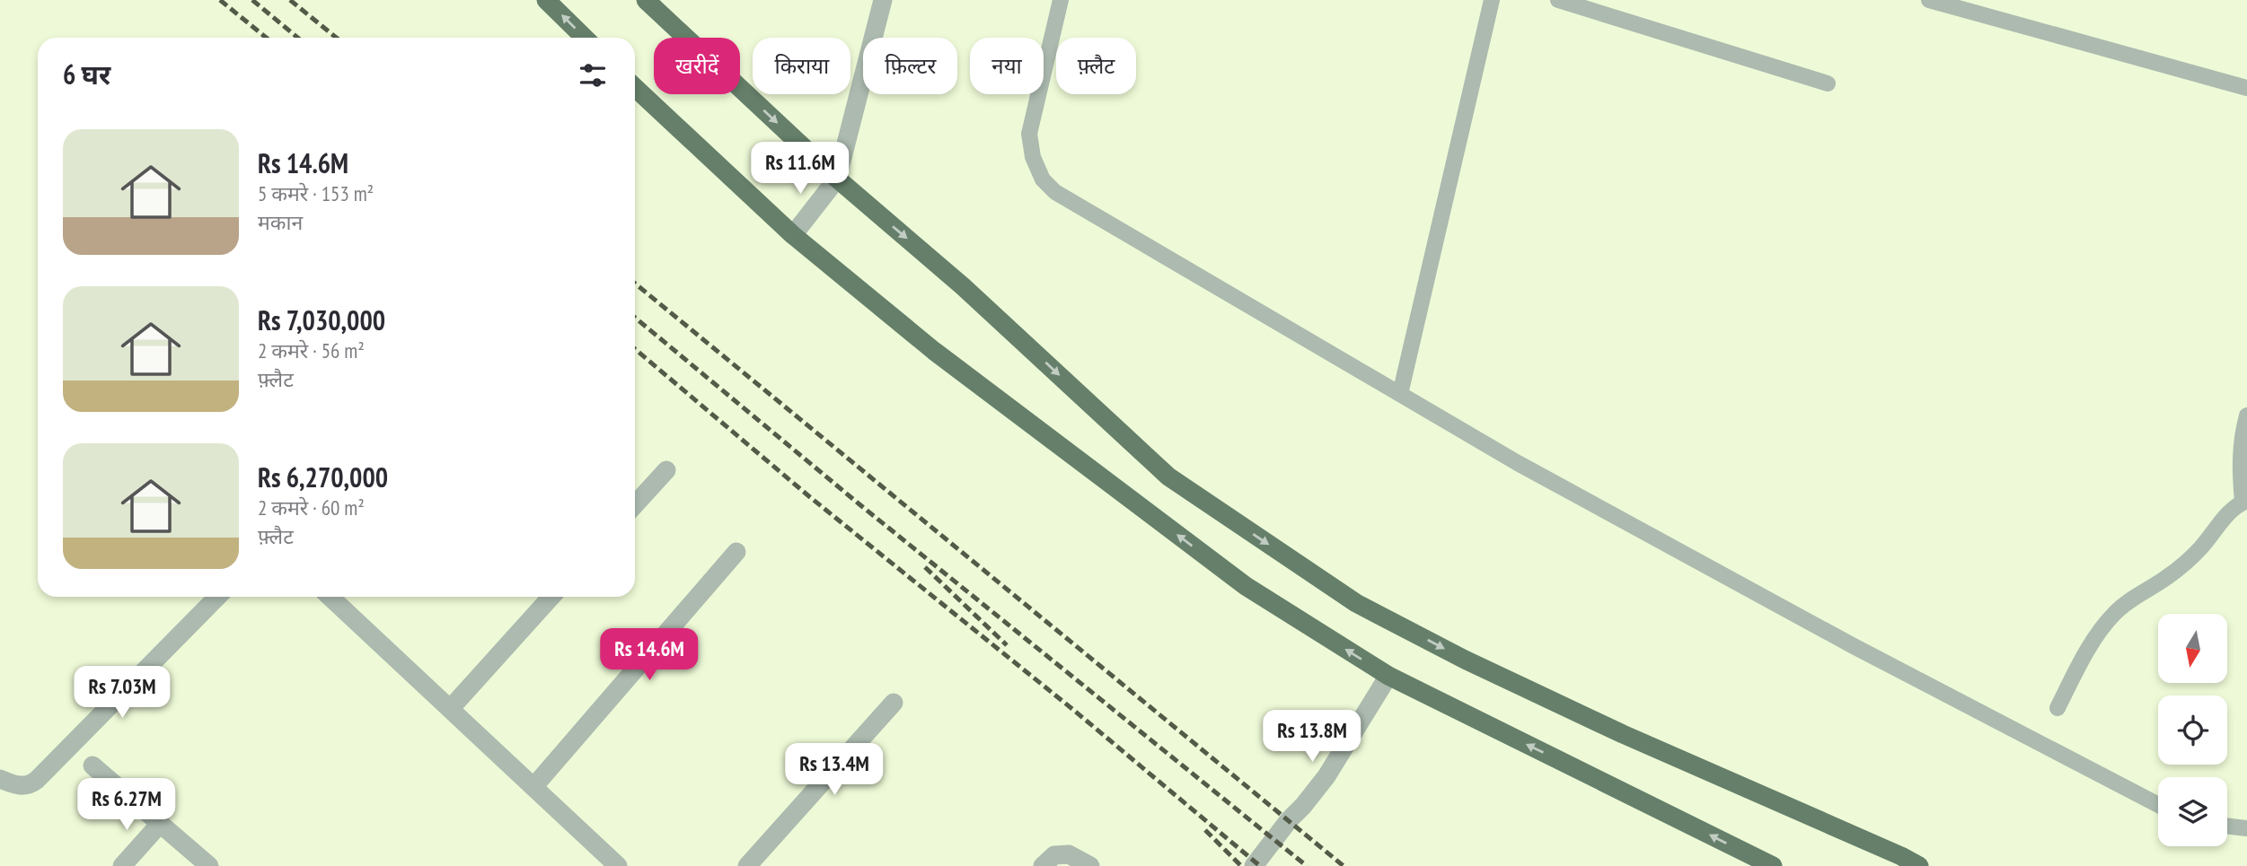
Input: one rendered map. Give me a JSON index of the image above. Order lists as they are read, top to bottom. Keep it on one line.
{"north":"bottom","page":{"chip":["खरीदें","किराया","फ़िल्टर","नया","फ़्लैट"],"heading":"6 घर","list":[{"name":"Rs 14.6M","note":"5 कमरे · 153 m² · मकान"},{"name":"Rs 7,030,000","note":"2 कमरे · 56 m² · फ़्लैट"},{"name":"Rs 6,270,000","note":"2 कमरे · 60 m² · फ़्लैट"}],"price":["Rs 11.6M","Rs 14.6M","Rs 7.03M","Rs 13.8M","Rs 13.4M","Rs 6.27M"]}}
